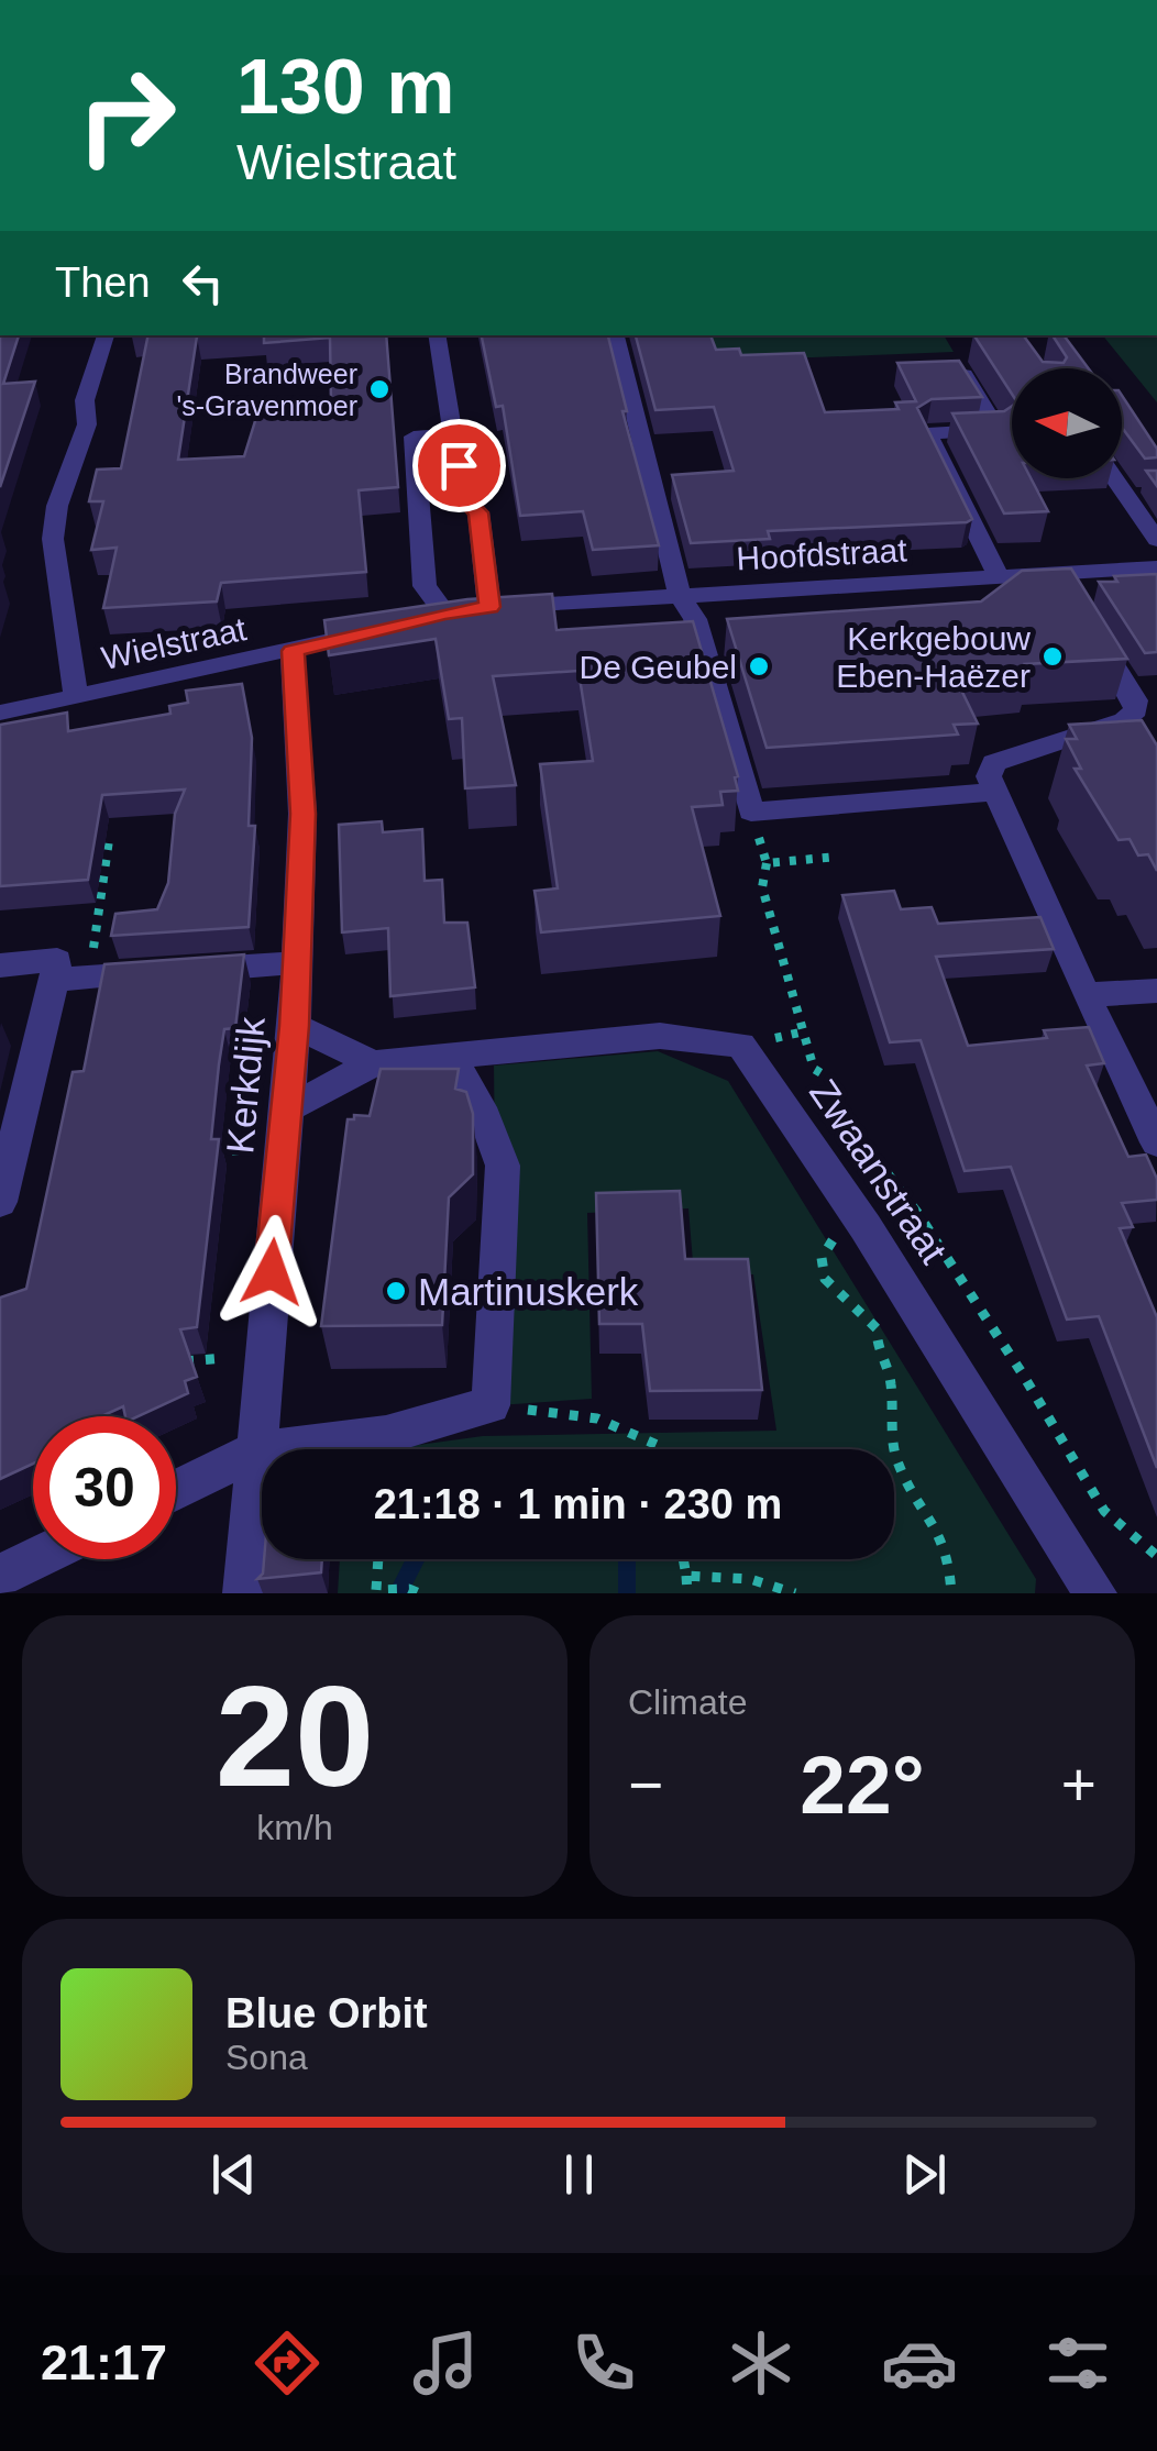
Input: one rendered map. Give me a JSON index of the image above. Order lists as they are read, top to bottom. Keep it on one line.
{"streets":{"street":["Hoofdstraat","Wielstraat","Kerkdijk","Zwaanstraat"]},"crossings":[["Wielstraat","Kerkdijk"],["Kerkdijk","Zwaanstraat"]],"places":["Brandweer 's-Gravenmoer","Kerkgebouw Eben-Haëzer","De Geubel","Martinuskerk"],"north":"left","page":{"turn":["130 m","Wielstraat"],"then":"Then","limit":"30","trip":"21:18 · 1 min · 230 m","tile":[["20","km/h"],"Climate"],"heat":["−","22°","+"],"song":["Blue Orbit","Sona"],"tabs":"21:17"}}
